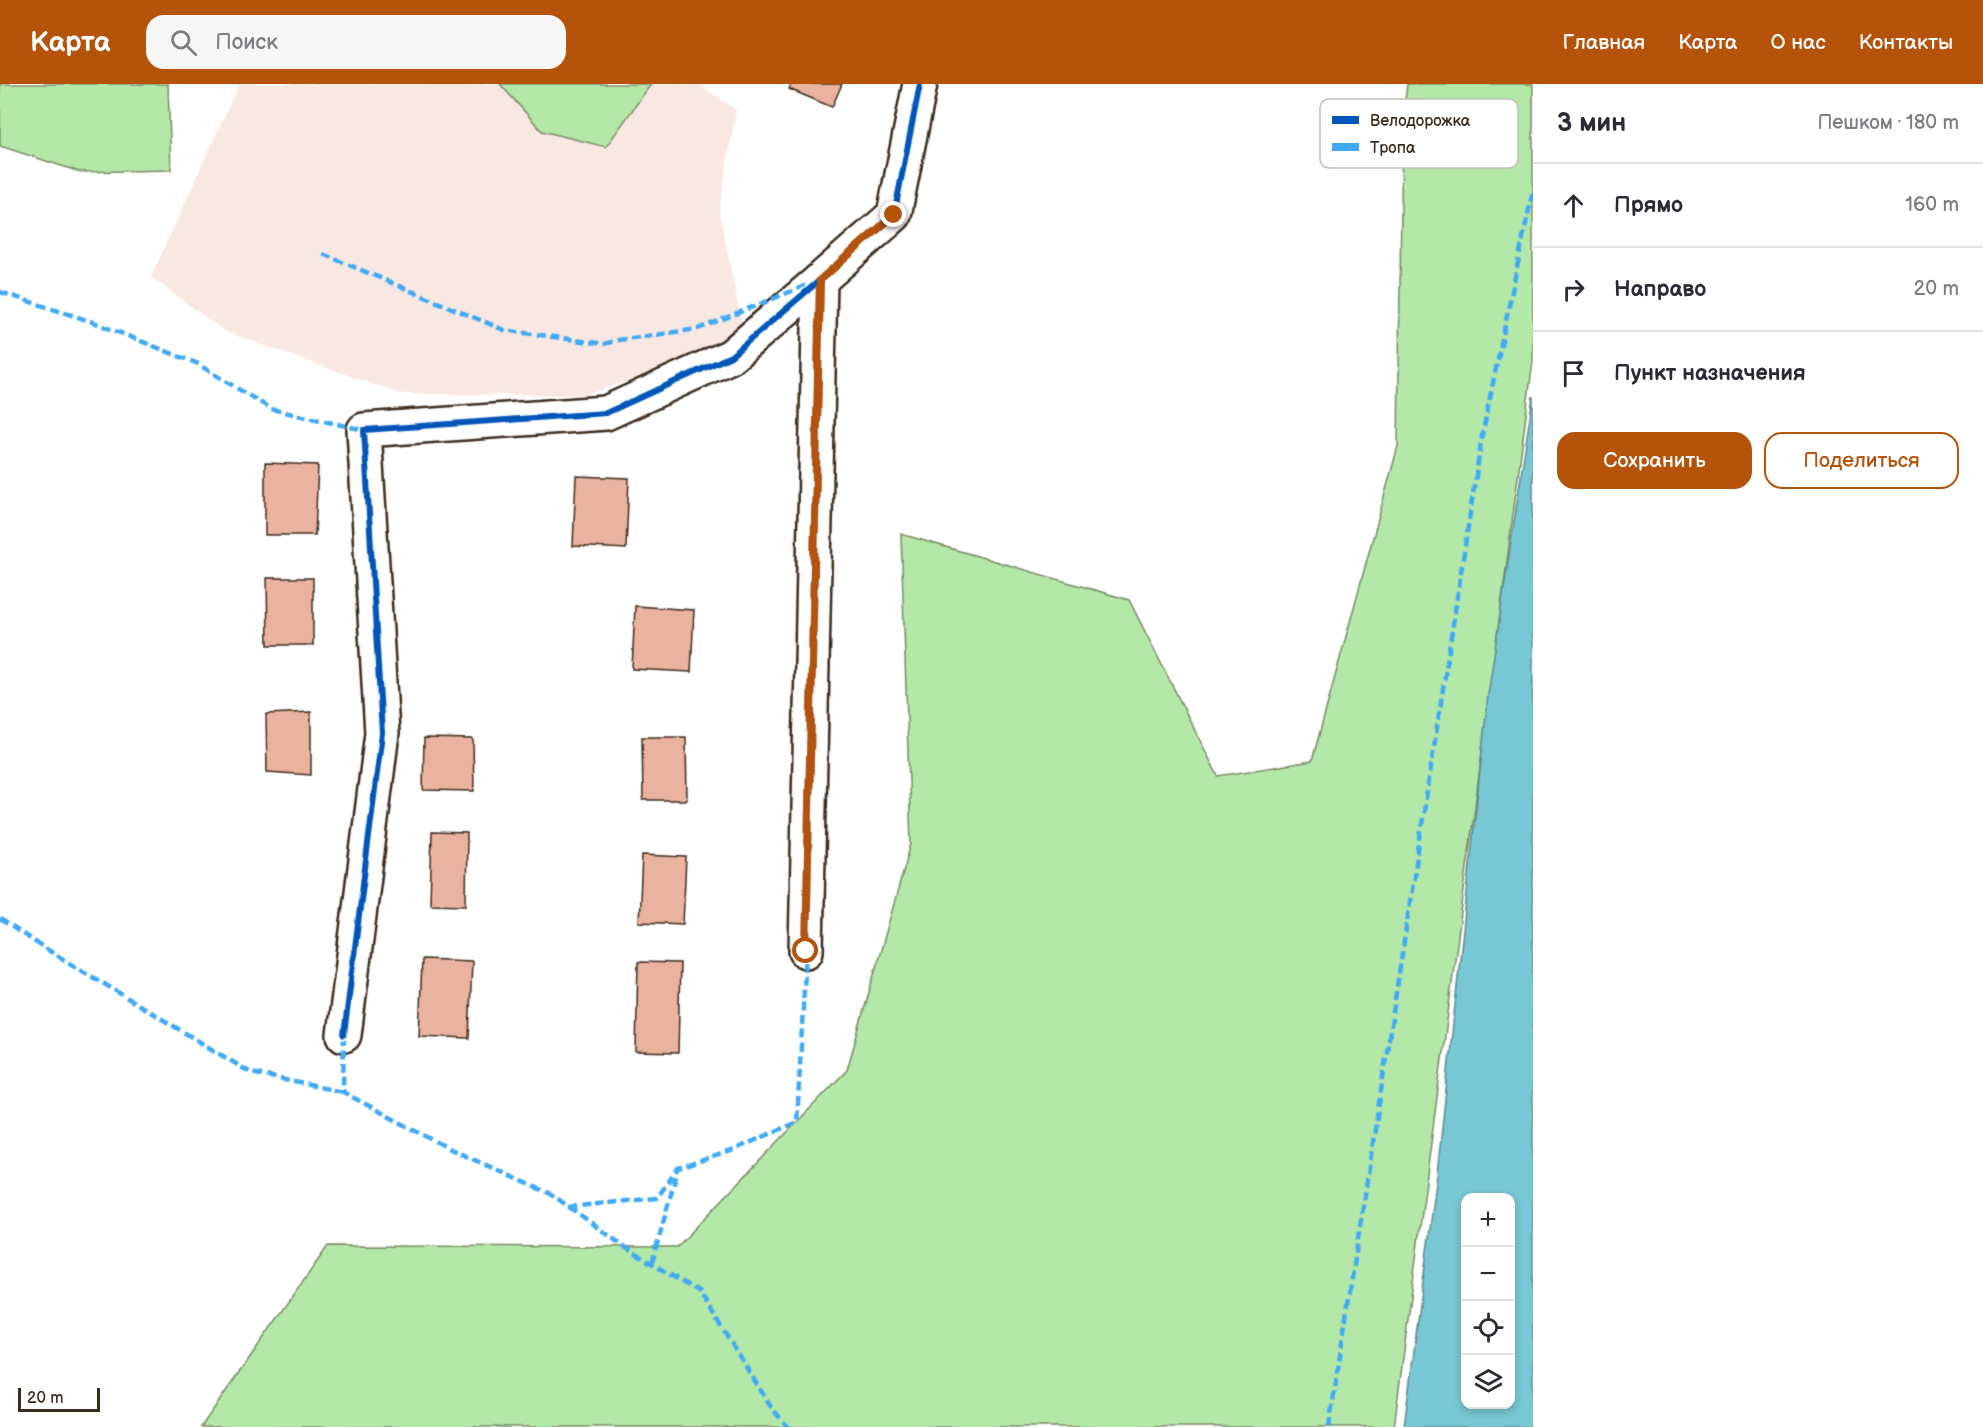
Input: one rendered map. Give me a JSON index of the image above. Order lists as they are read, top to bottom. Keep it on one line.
{"legend":["Велодорожка","Тропа"],"scale_bar":"20 m","page":{"header":"Карта","search":"Поиск","nav":["Главная","Карта","О нас","Контакты"],"heading":["3 мин","Пешком · 180 m"],"list":[["Прямо","160 m"],["Направо","20 m"],"Пункт назначения"],"buttons":["Сохранить","Поделиться"],"map_buttons":["+","−"],"scale":"20 m"}}
